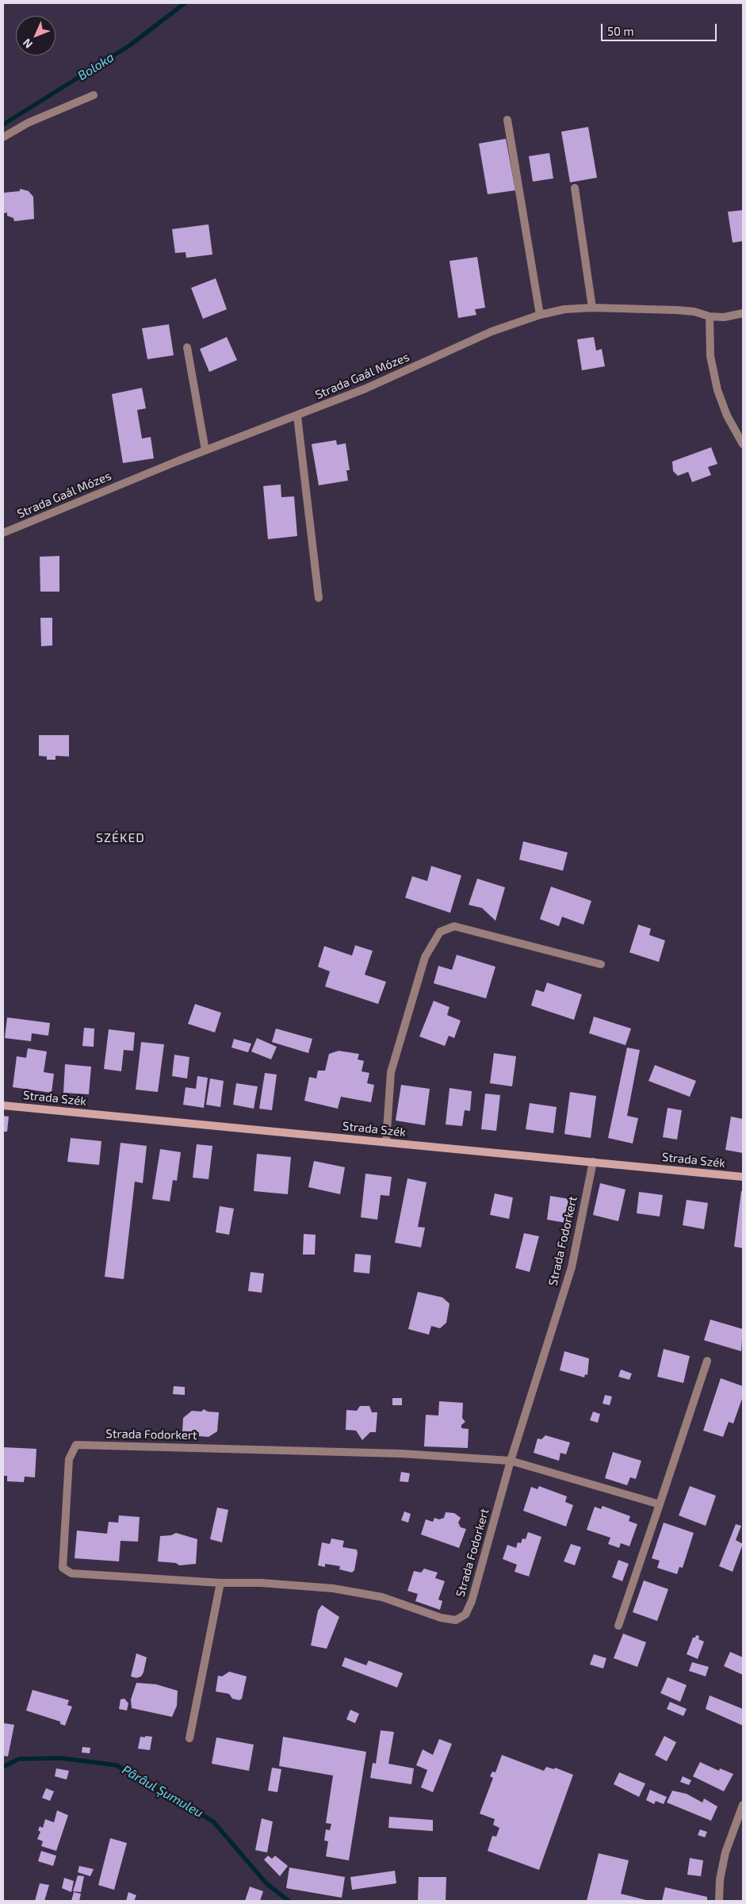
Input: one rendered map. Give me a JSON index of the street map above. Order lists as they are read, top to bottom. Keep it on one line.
{"streets":{"street":["Strada Gaál Mózes","Strada Szék","Strada Fodorkert"]},"crossings":[["Strada Szék","Strada Fodorkert"]],"districts":["SZÉKED"],"water":["Boloka","Pârâul Șumuleu"],"scale_bar":"50 m","north":"bottom left"}
